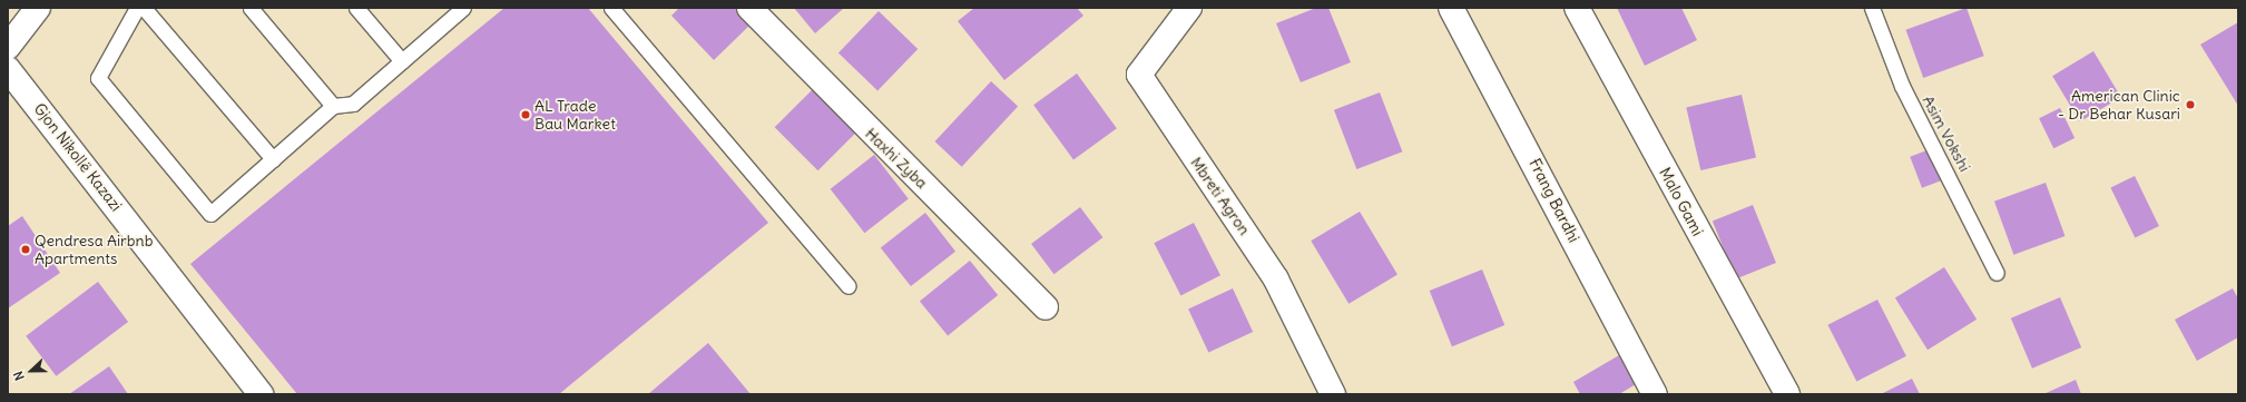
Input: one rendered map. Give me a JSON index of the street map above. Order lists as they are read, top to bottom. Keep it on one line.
{"streets":{"street":["Gjon Nikollë Kazazi","Haxhi Zyba","Mbreti Agron","Frang Bardhi","Malo Gami"],"lane":["Asim Vokshi"]},"places":["American Clinic - Dr Behar Kusari","AL Trade Bau Market","Qendresa Airbnb Apartments"],"north":"left"}
